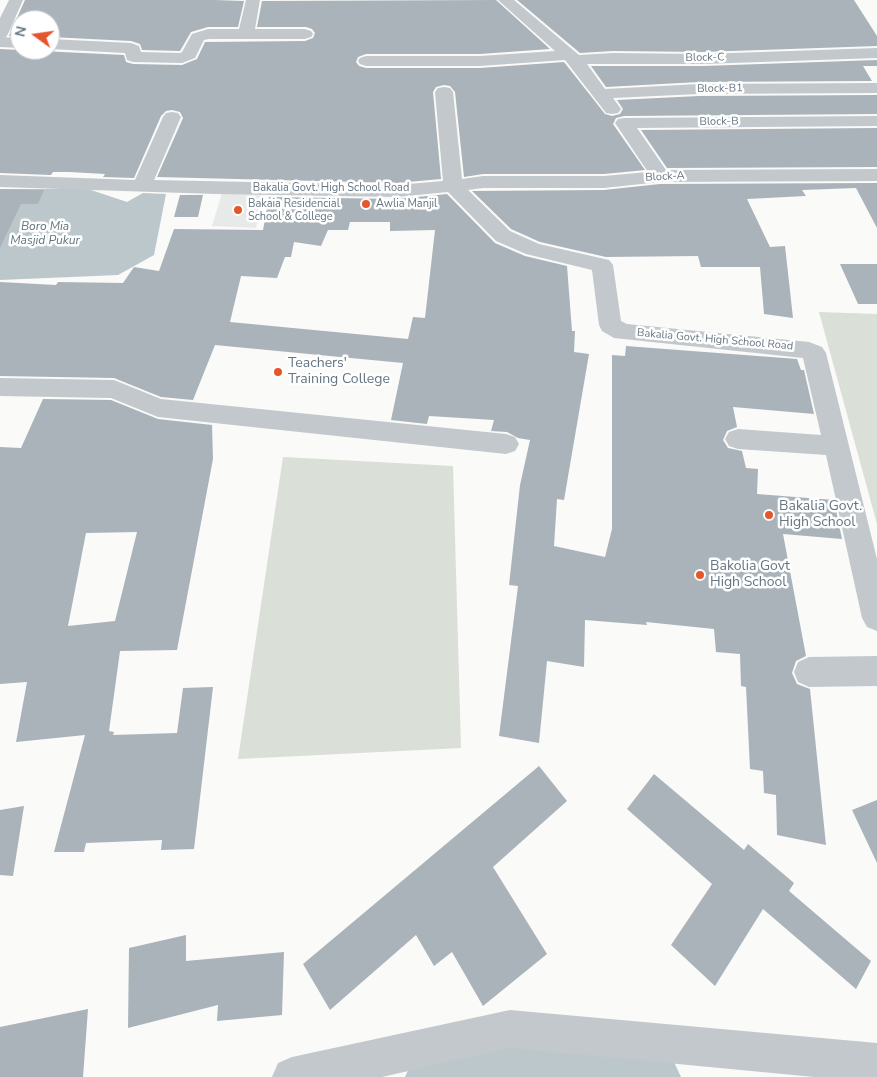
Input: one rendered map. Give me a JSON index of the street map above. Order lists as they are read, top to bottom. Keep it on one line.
{"streets":{"street":["Block-C","Block-B1","Block-B","Block-A","Bakalia Govt. High School Road"]},"crossings":[["Block-A","Bakalia Govt. High School Road"]],"water":["Boro Mia Masjid Pukur"],"places":["Awlia Manjil","Bakaia Residencial School & College","Teachers' Training College","Bakalia Govt. High School","Bakolia Govt High School"],"north":"left"}
